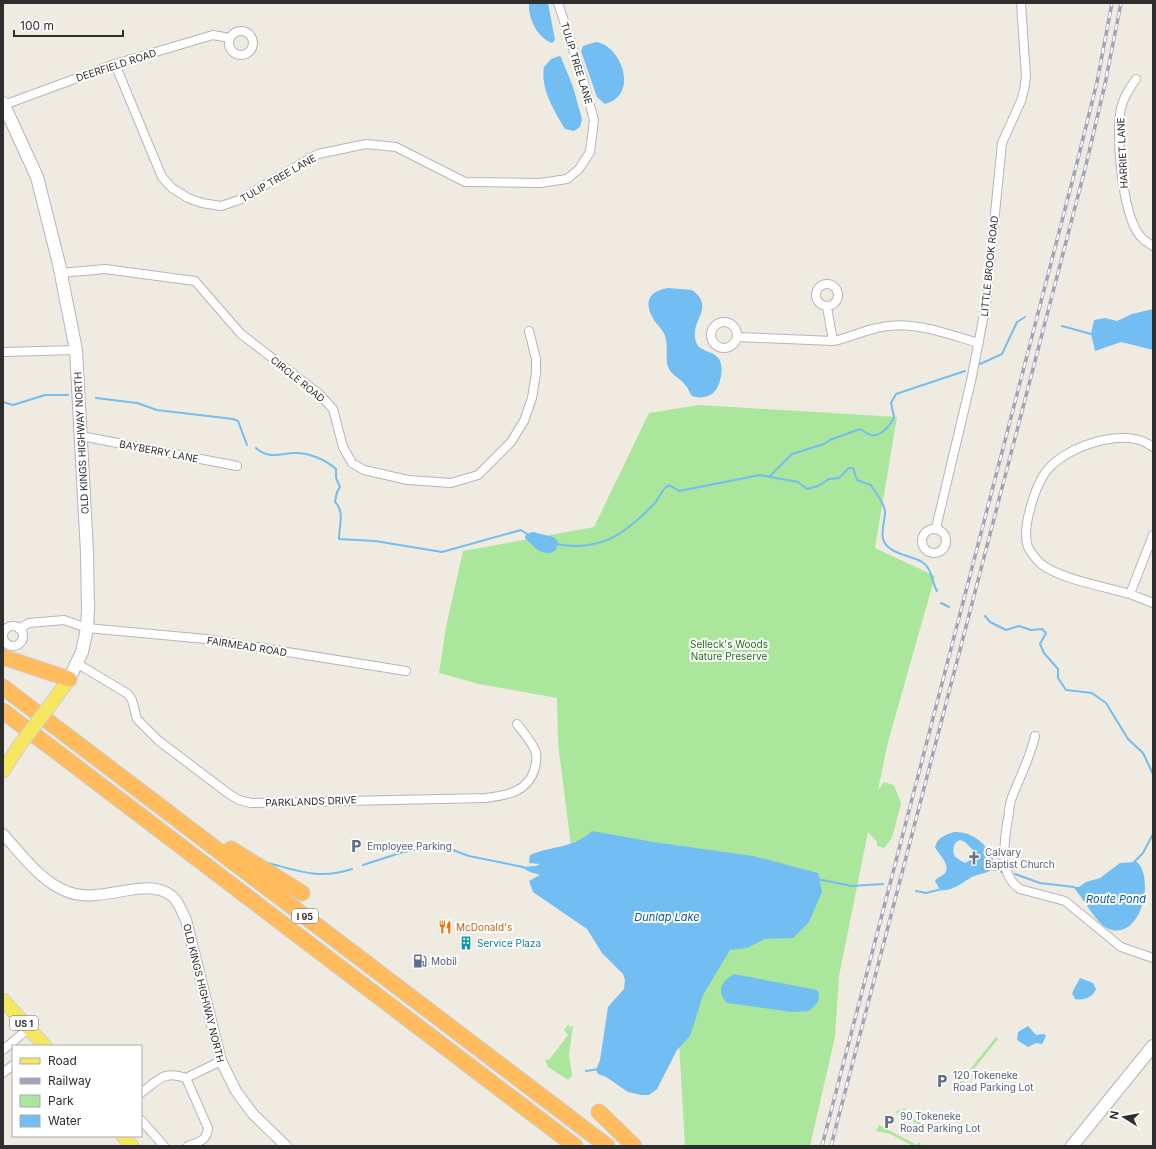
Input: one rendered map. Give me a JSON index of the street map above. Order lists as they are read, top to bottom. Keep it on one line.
{"streets":{"highway":["I 95"],"main road":["OLD KINGS HIGHWAY NORTH","US 1"],"street":["TULIP TREE LANE","DEERFIELD ROAD","HARRIET LANE","LITTLE BROOK ROAD","CIRCLE ROAD","BAYBERRY LANE","FAIRMEAD ROAD","PARKLANDS DRIVE"]},"crossings":[["TULIP TREE LANE","DEERFIELD ROAD"],["DEERFIELD ROAD","OLD KINGS HIGHWAY NORTH"],["CIRCLE ROAD","OLD KINGS HIGHWAY NORTH"],["OLD KINGS HIGHWAY NORTH","BAYBERRY LANE"],["OLD KINGS HIGHWAY NORTH","FAIRMEAD ROAD"],["OLD KINGS HIGHWAY NORTH","PARKLANDS DRIVE"]],"water":["Route Pond","Dunlap Lake"],"parks":["Selleck's Woods Nature Preserve"],"places":{"parking":["Employee Parking","120 Tokeneke Road Parking Lot","90 Tokeneke Road Parking Lot"],"church":["Calvary Baptist Church"],"restaurant":["McDonald's"],"building":["Service Plaza"],"fuel station":["Mobil"]},"legend":["Road","Railway","Park","Water"],"scale_bar":"100 m","north":"left"}
